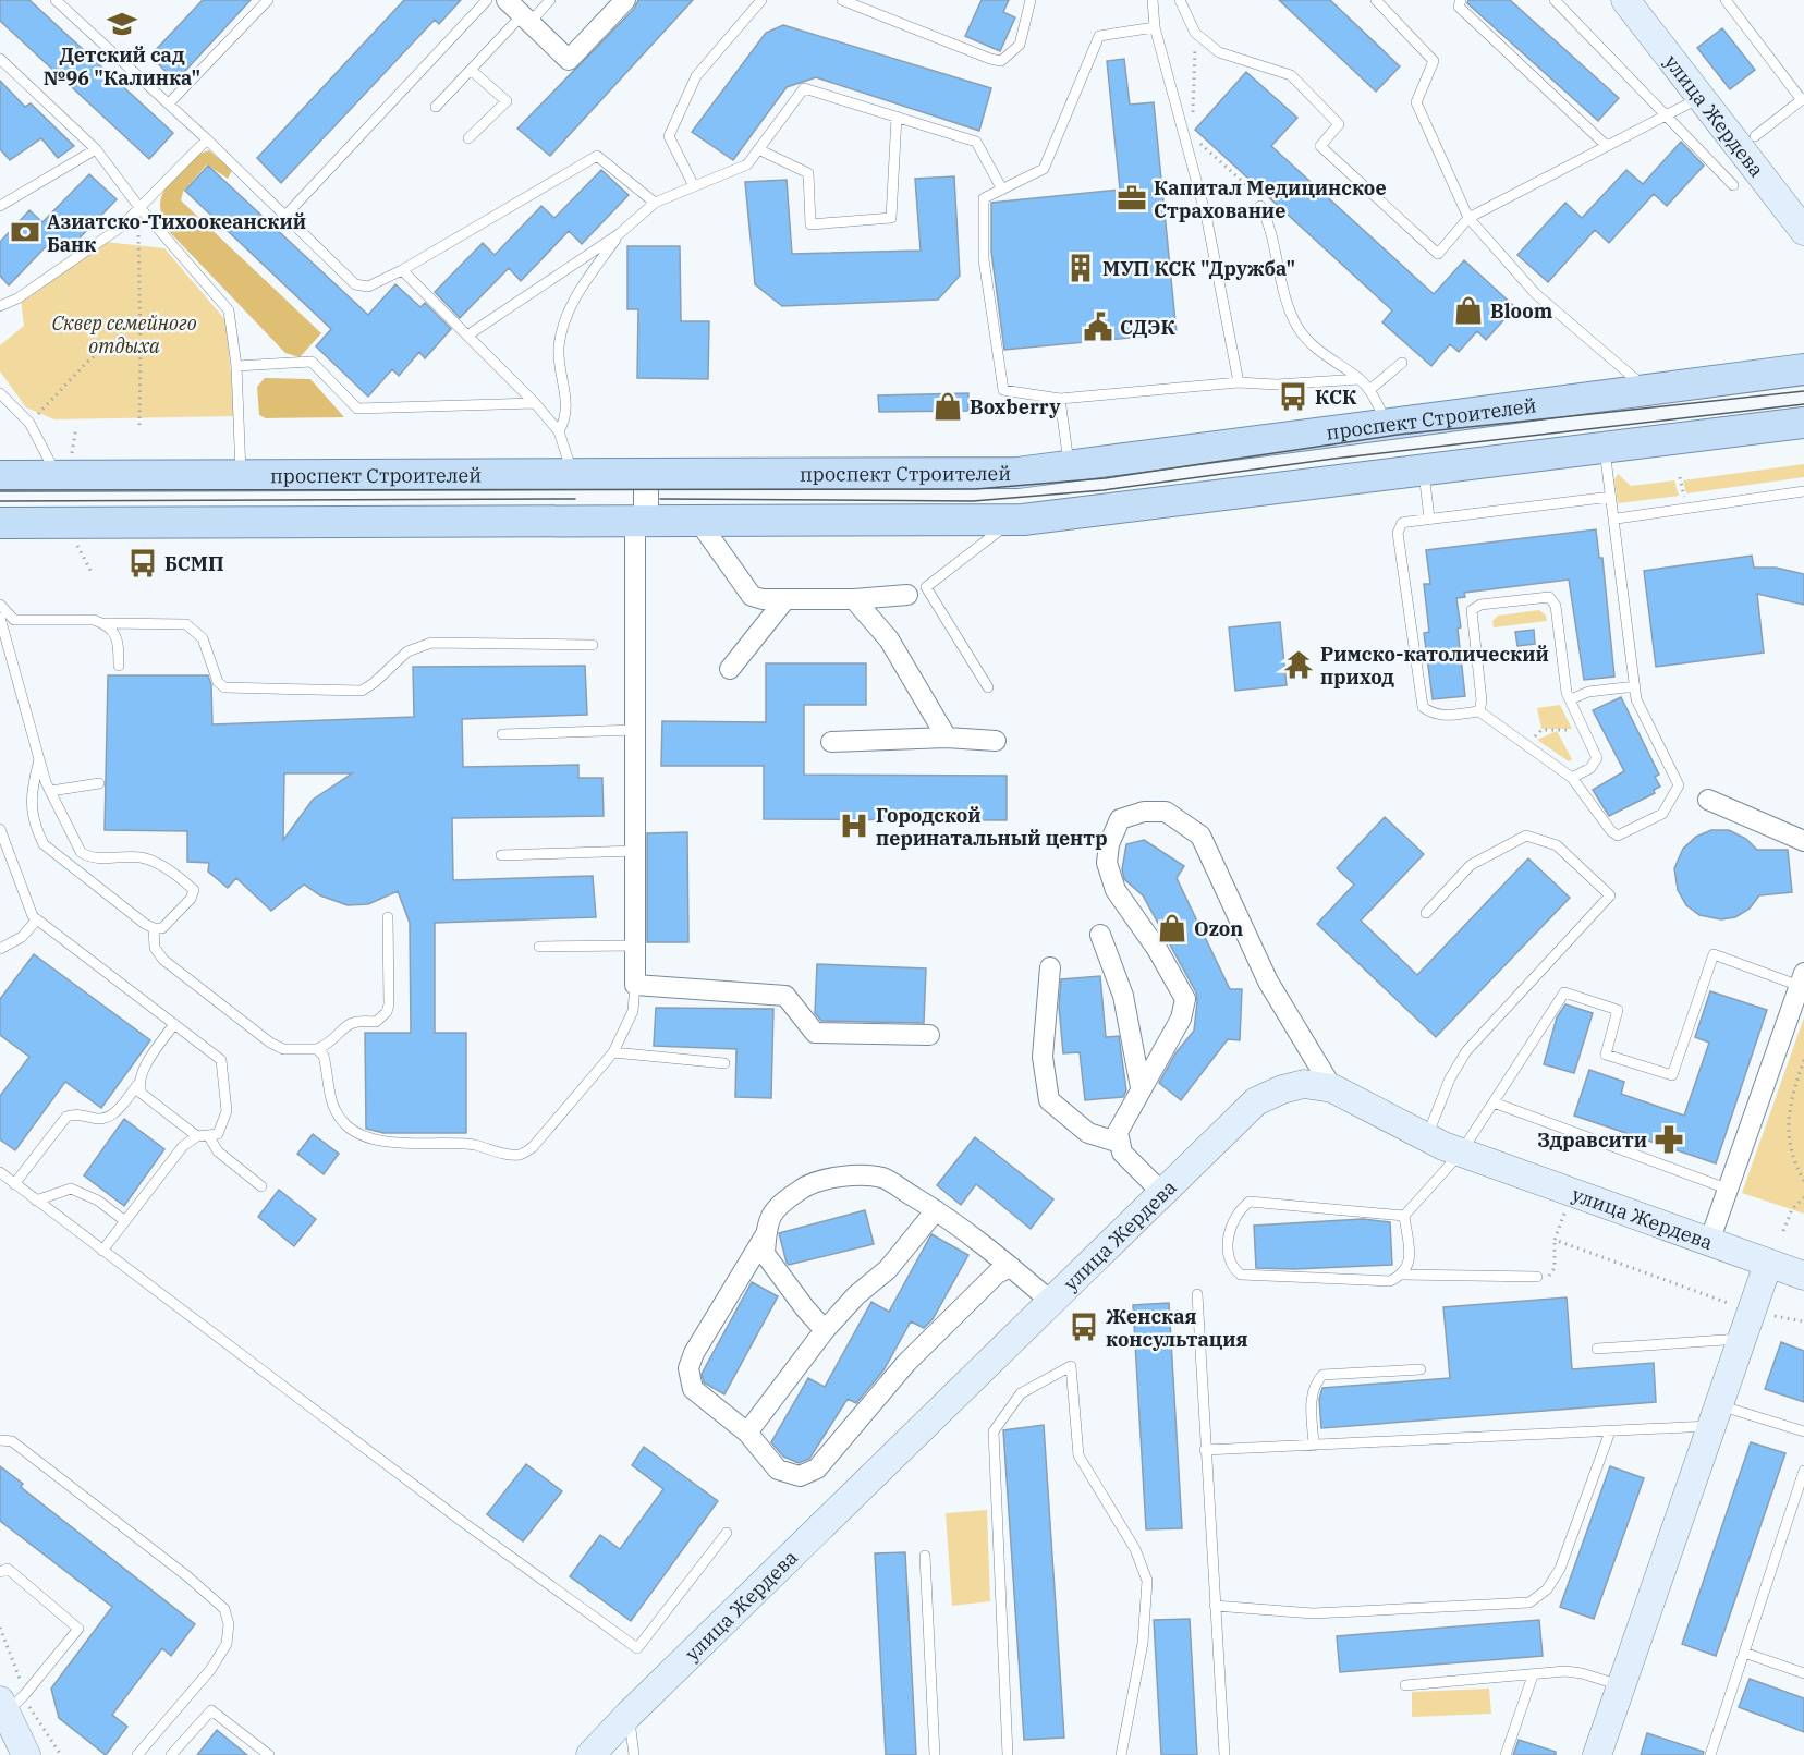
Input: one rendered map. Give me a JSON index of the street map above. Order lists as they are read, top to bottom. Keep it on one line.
{"streets":{"main road":["улица Жердева","проспект Строителей"]},"parks":["Сквер семейного отдыха"],"places":{"school or university":["Детский сад №96 \"Калинка\""],"office":["Капитал Медицинское Страхование"],"bank":["Азиатско-Тихоокеанский Банк"],"building":["МУП КСК \"Дружба\""],"shop":["Bloom","Boxberry","Ozon"],"public building":["СДЭК"],"bus stop":["КСК","БСМП","Женская консультация"],"temple":["Римско-католический приход"],"hospital":["Городской перинатальный центр"],"pharmacy":["Здравсити"]}}
